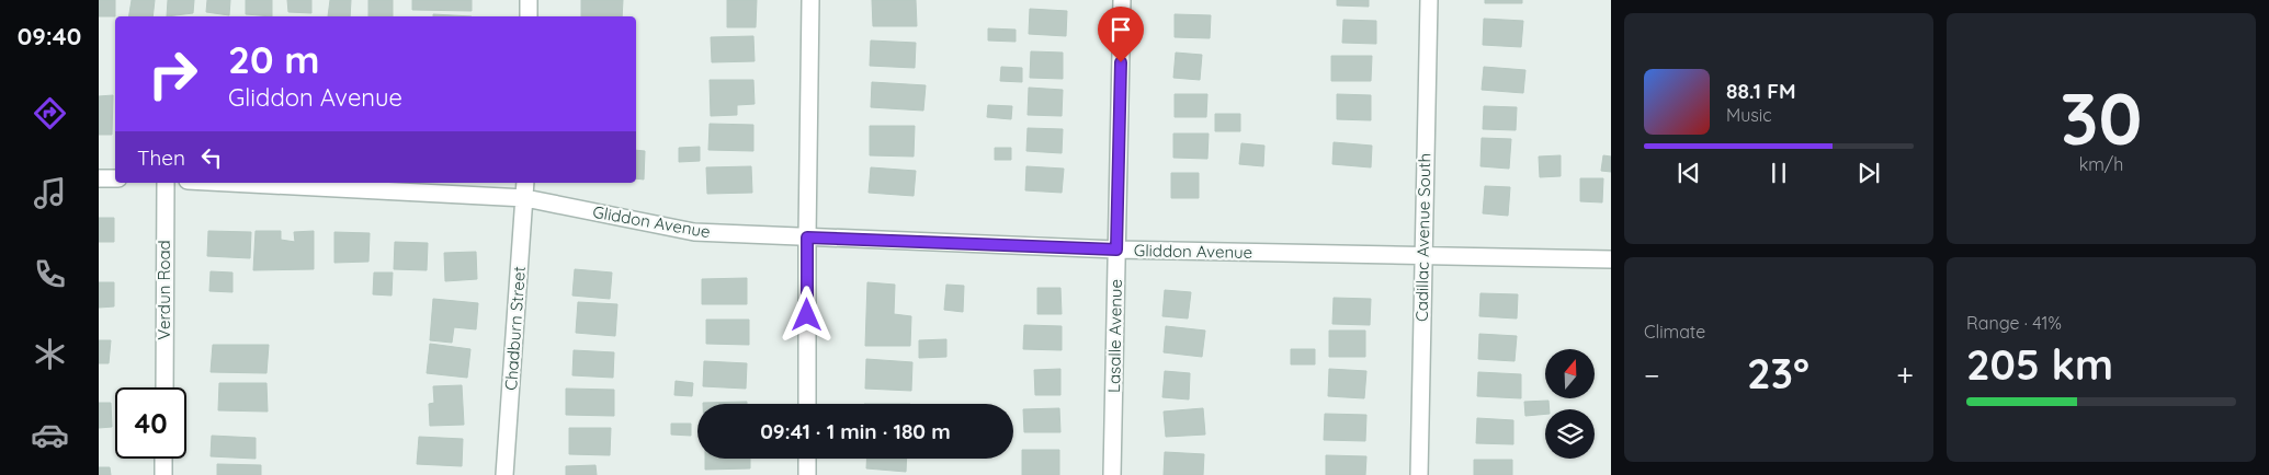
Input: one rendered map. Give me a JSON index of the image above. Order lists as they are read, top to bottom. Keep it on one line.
{"streets":{"street":["Gliddon Avenue","Cadillac Avenue South","Verdun Road","Chadburn Street","Lasalle Avenue"]},"crossings":[["Gliddon Avenue","Cadillac Avenue South"],["Gliddon Avenue","Chadburn Street"],["Gliddon Avenue","Lasalle Avenue"]],"north":"top","page":{"tabs":"09:40","tile":[["30","km/h"],"Climate",["Range · 41%","205 km"]],"turn":["20 m","Gliddon Avenue"],"song":["88.1 FM","Music"],"then":"Then","heat":["−","23°","+"],"limit":"40","trip":"09:41 · 1 min · 180 m"}}
